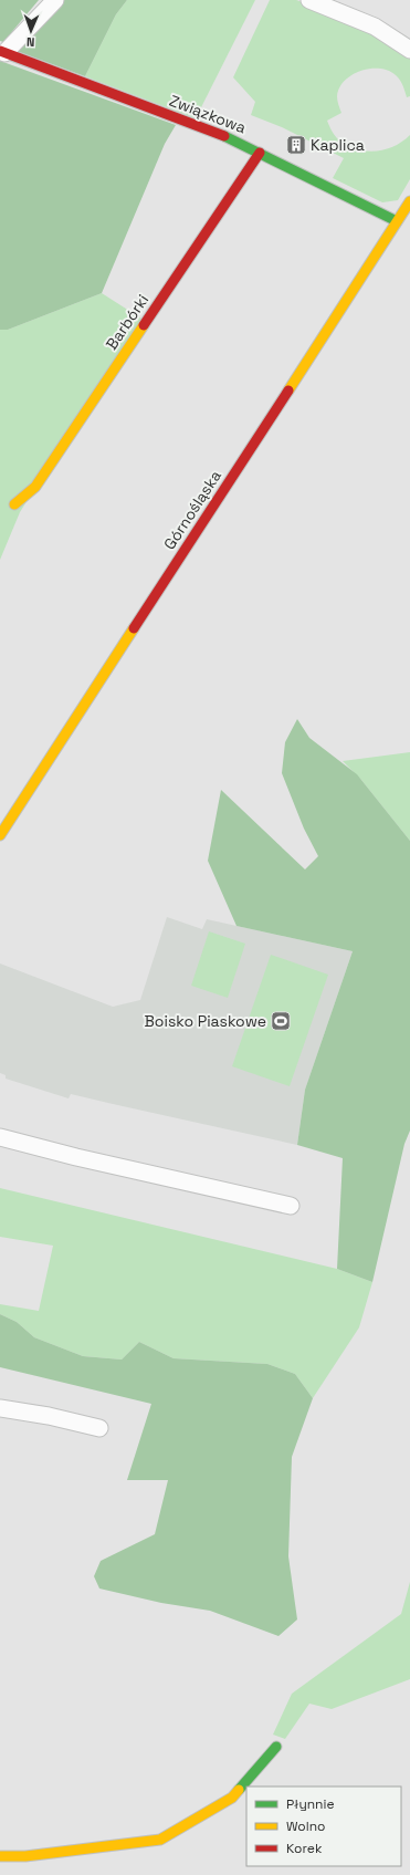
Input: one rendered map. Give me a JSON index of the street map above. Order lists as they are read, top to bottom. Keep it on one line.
{"streets":{"street":["Związkowa","Barbórki","Górnośląska"]},"crossings":[["Związkowa","Barbórki"],["Związkowa","Górnośląska"]],"places":{"building":["Kaplica"],"sports":["Boisko Piaskowe"]},"legend":["Płynnie","Wolno","Korek"],"north":"bottom"}
